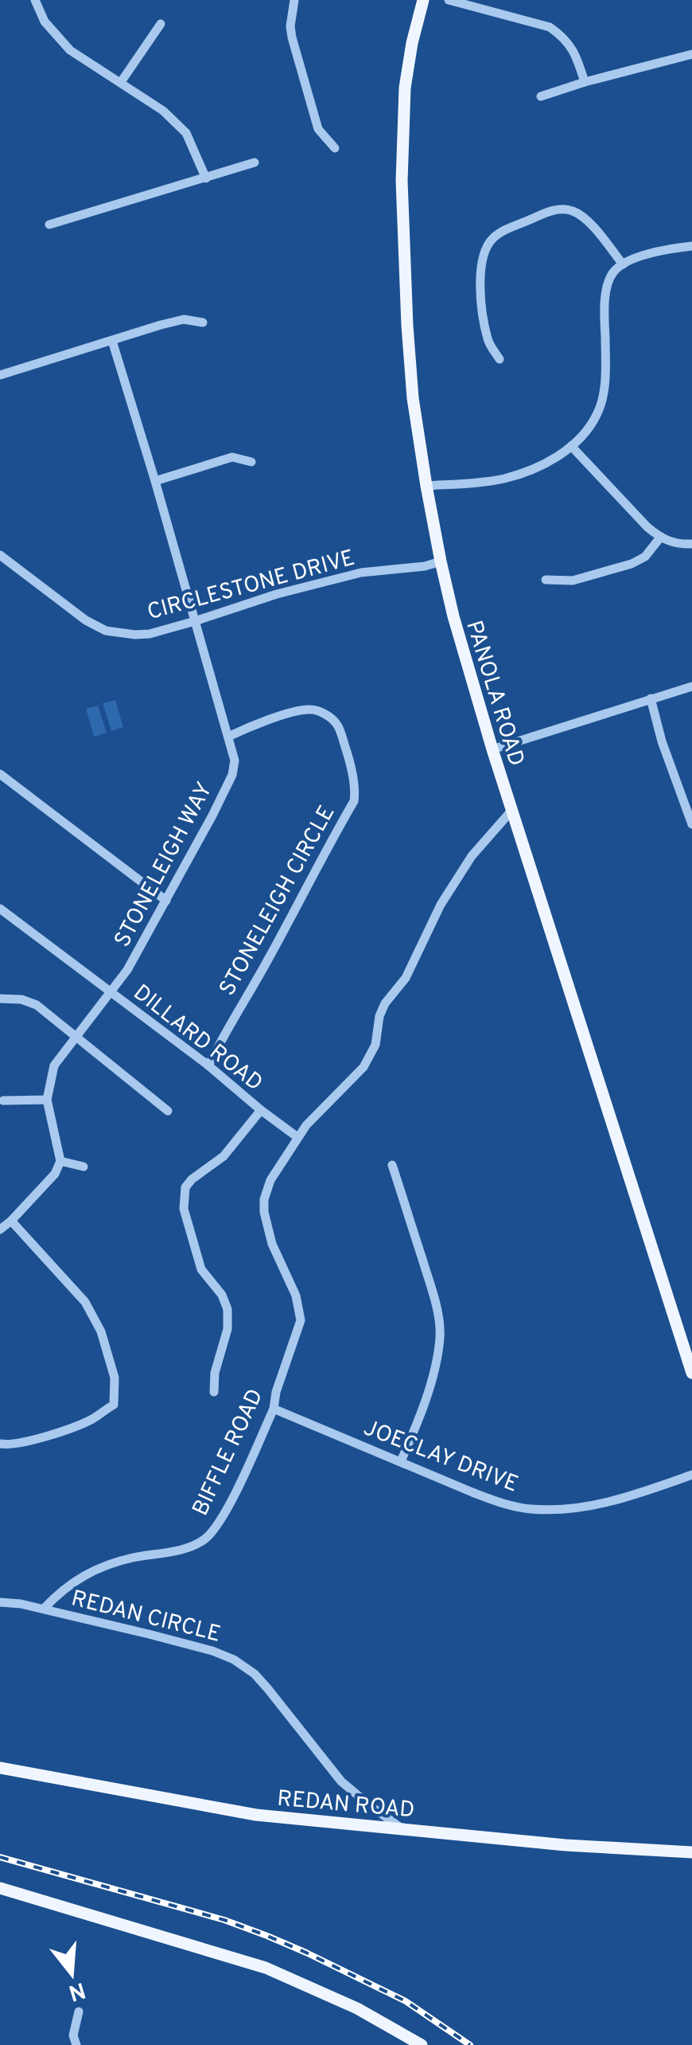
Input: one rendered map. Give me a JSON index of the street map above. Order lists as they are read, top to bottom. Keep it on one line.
{"streets":{"main road":["PANOLA ROAD","REDAN ROAD"],"street":["CIRCLESTONE DRIVE","STONELEIGH WAY","STONELEIGH CIRCLE","DILLARD ROAD","BIFFLE ROAD","JOECLAY DRIVE","REDAN CIRCLE"]},"crossings":[["CIRCLESTONE DRIVE","PANOLA ROAD"],["CIRCLESTONE DRIVE","STONELEIGH WAY"],["PANOLA ROAD","BIFFLE ROAD"],["STONELEIGH WAY","STONELEIGH CIRCLE"],["STONELEIGH WAY","DILLARD ROAD"],["STONELEIGH CIRCLE","DILLARD ROAD"],["DILLARD ROAD","BIFFLE ROAD"],["BIFFLE ROAD","JOECLAY DRIVE"],["BIFFLE ROAD","REDAN CIRCLE"],["REDAN CIRCLE","REDAN ROAD"]],"north":"bottom"}
